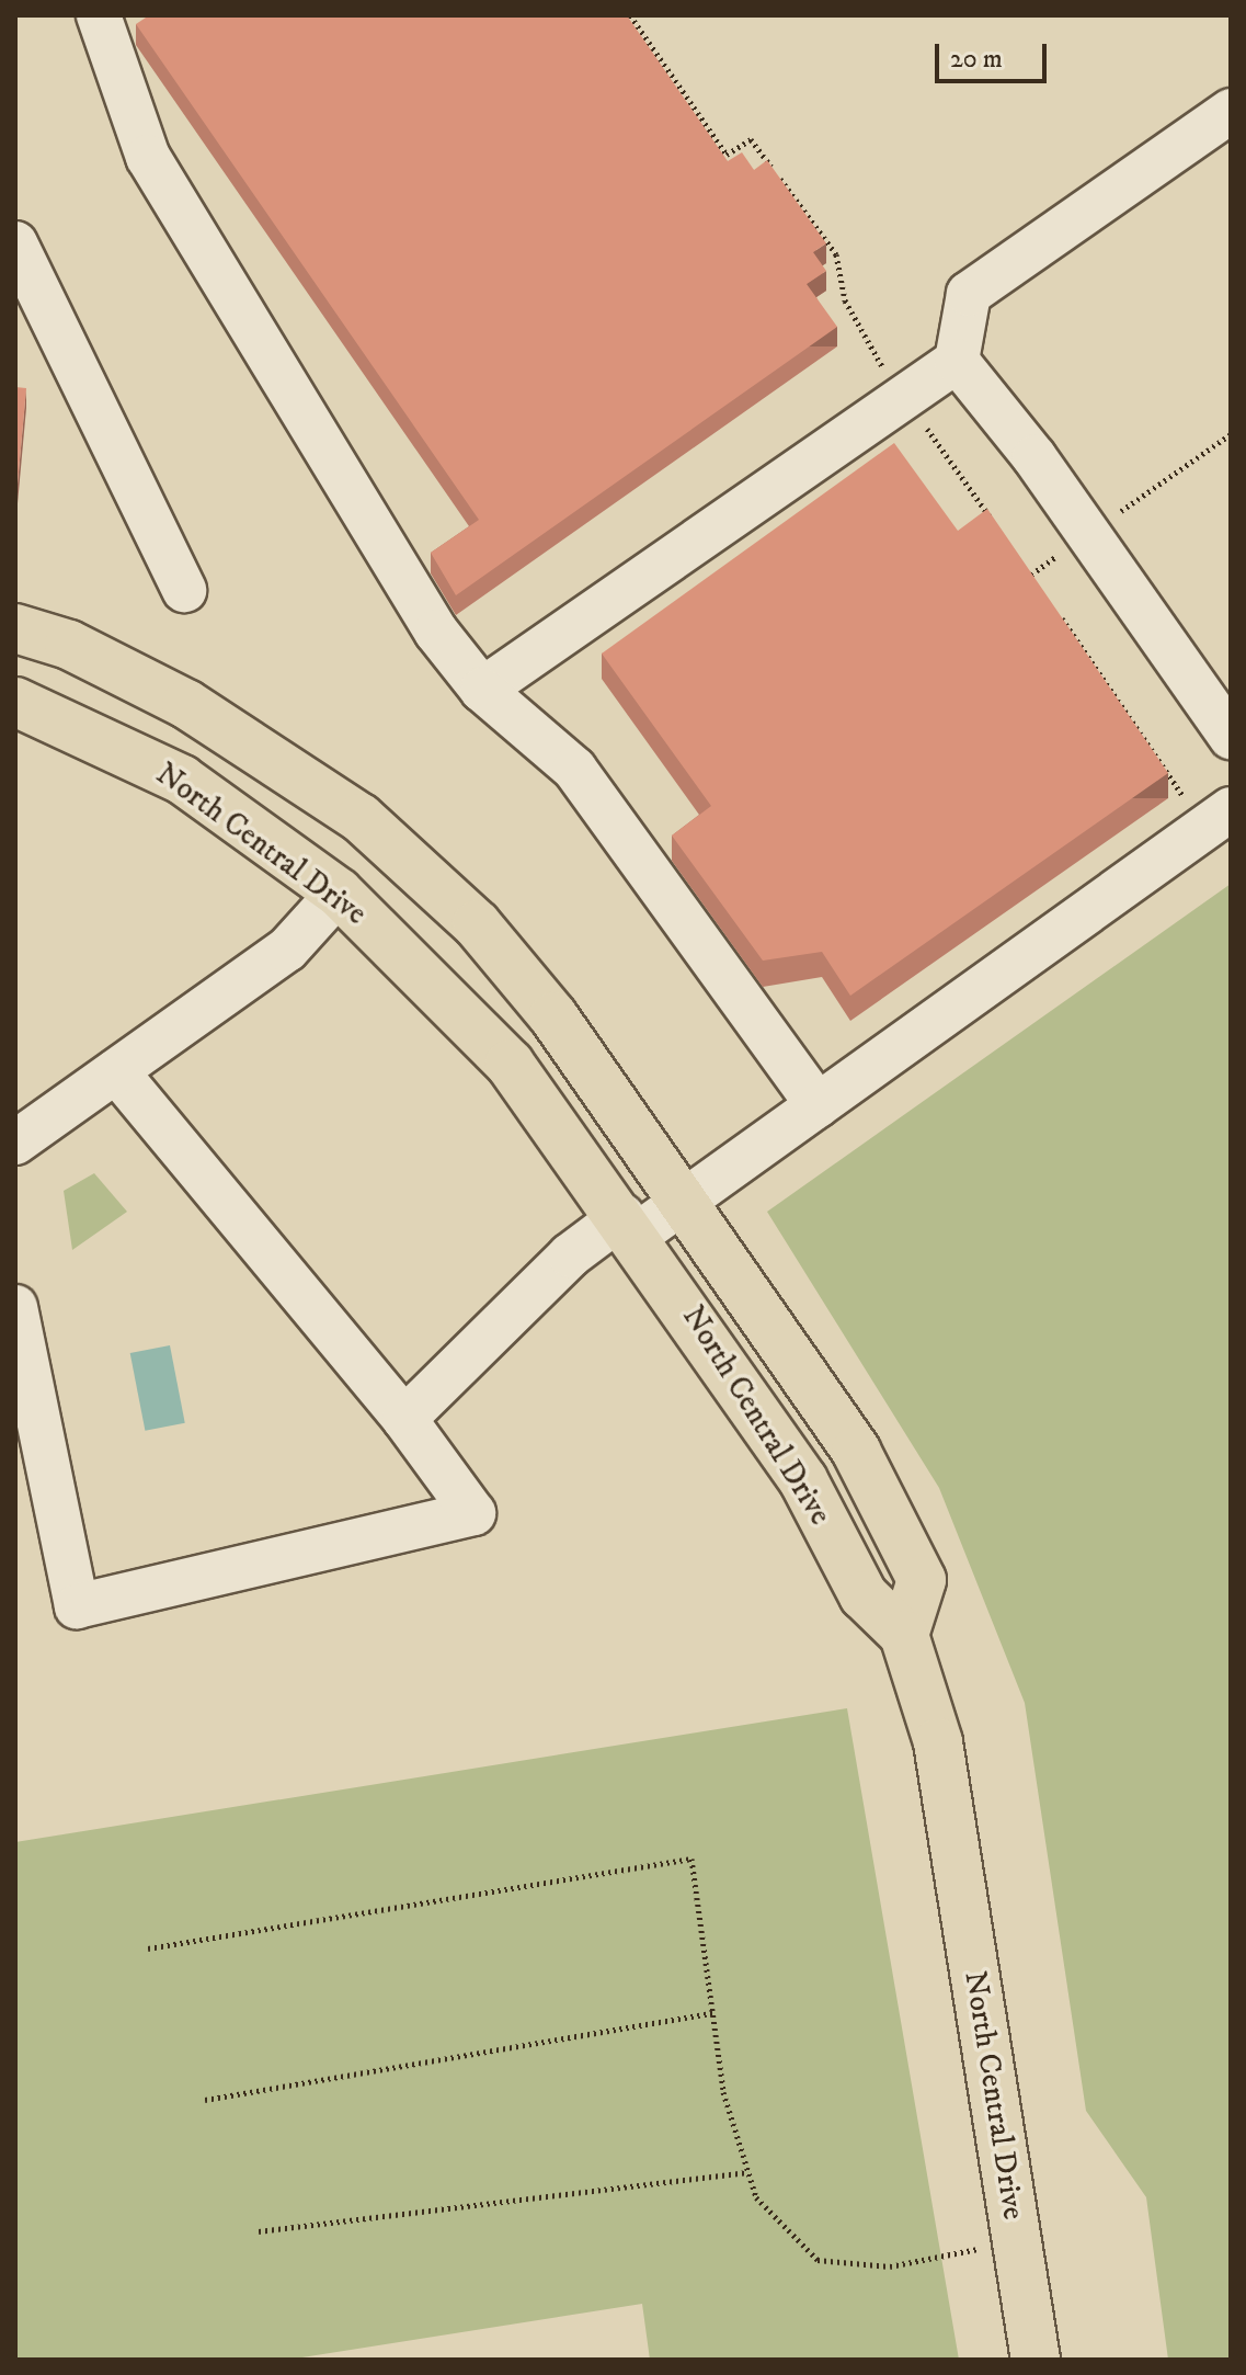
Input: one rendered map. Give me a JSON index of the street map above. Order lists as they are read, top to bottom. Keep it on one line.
{"streets":{"main road":["North Central Drive"]},"scale_bar":"20 m"}
